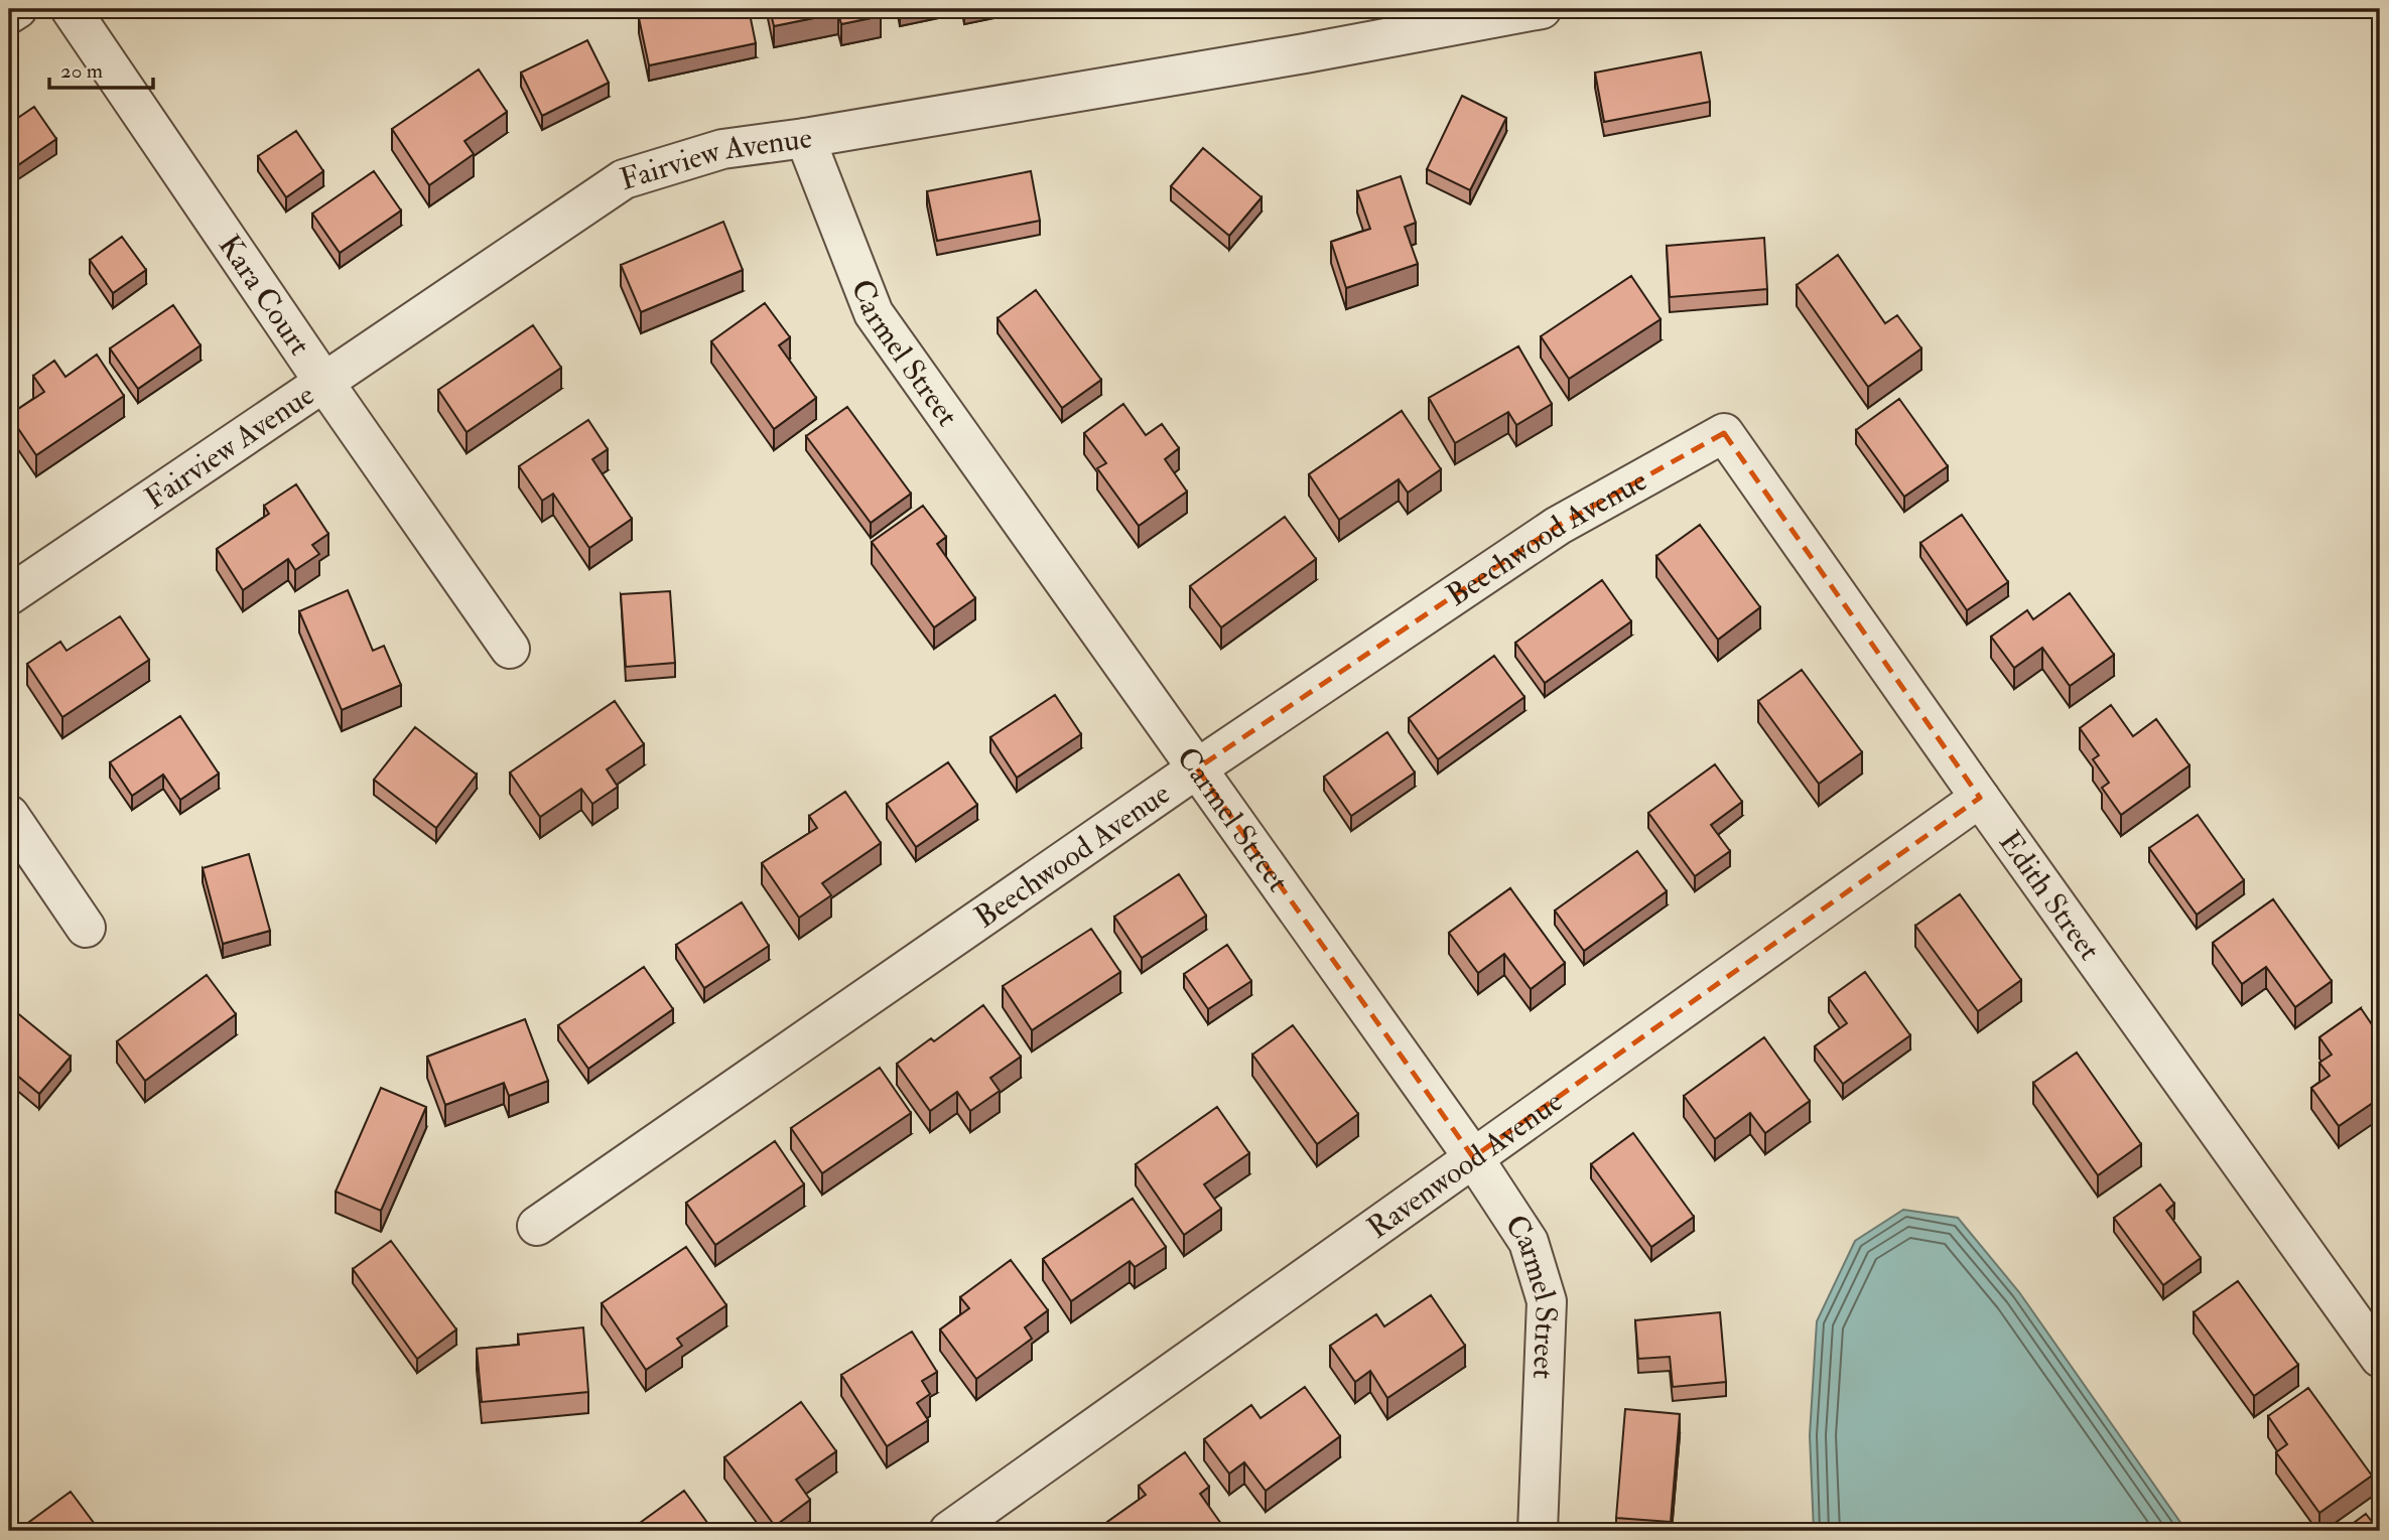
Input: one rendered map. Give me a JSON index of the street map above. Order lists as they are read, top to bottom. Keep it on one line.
{"streets":{"street":["Fairview Avenue","Kara Court","Carmel Street","Beechwood Avenue","Edith Street","Ravenwood Avenue"]},"crossings":[["Fairview Avenue","Kara Court"],["Fairview Avenue","Carmel Street"],["Carmel Street","Beechwood Avenue"],["Carmel Street","Ravenwood Avenue"],["Beechwood Avenue","Edith Street"],["Edith Street","Ravenwood Avenue"]],"scale_bar":"20 m"}
